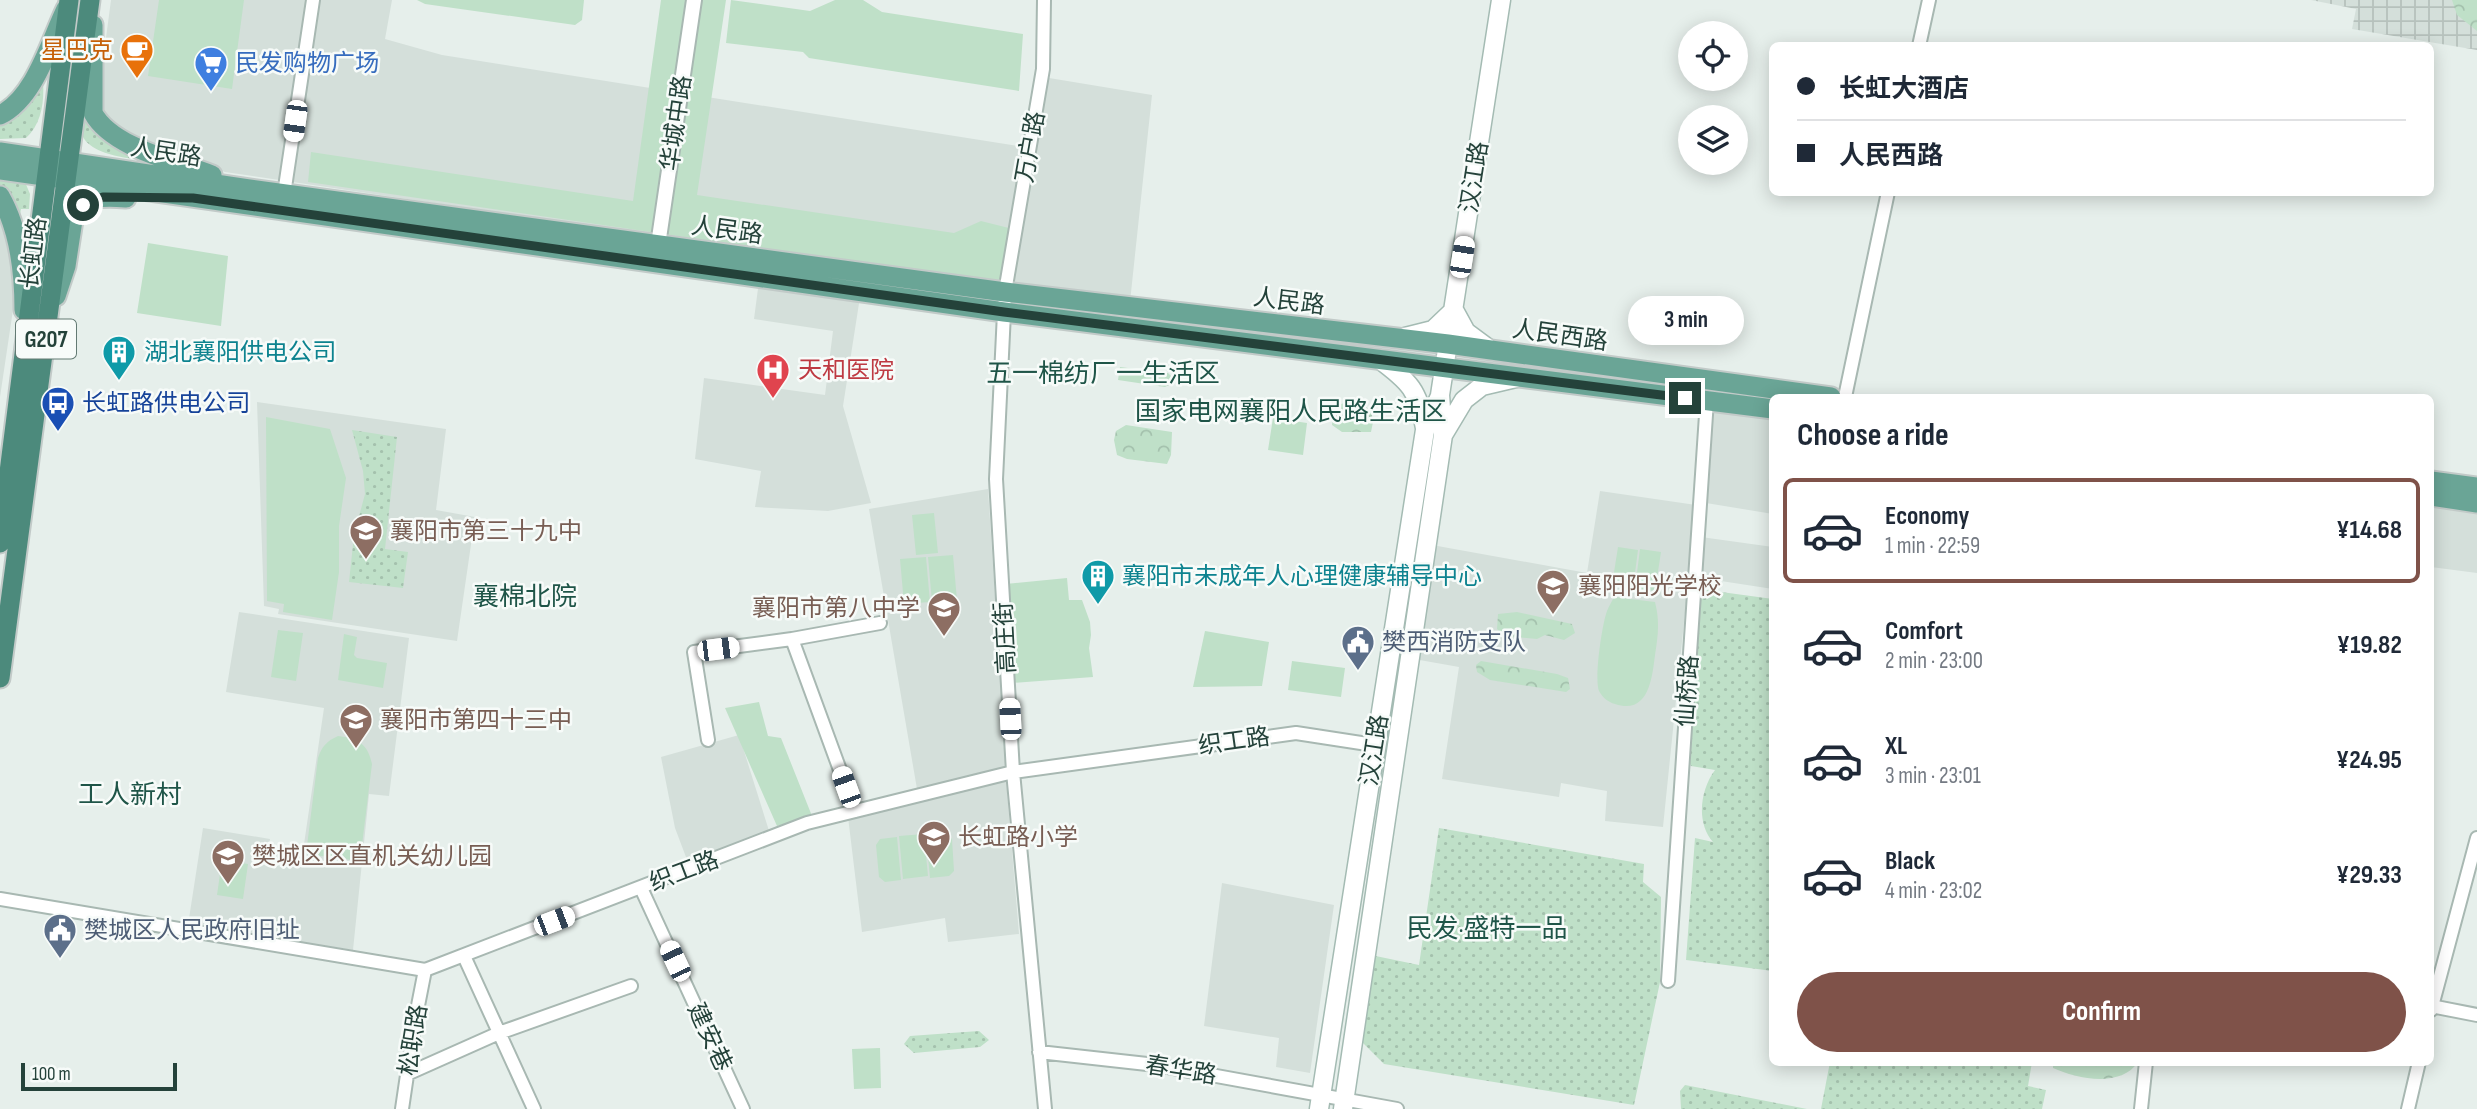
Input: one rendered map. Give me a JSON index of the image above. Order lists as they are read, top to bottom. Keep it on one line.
{"streets":{"highway":["长虹路","G207"],"main road":["人民路","汉江路","人民西路"],"street":["华城中路","万户路","高庄街","仙桥路","织工路","建安巷","松职路","春华路"]},"crossings":[["华城中路","人民路"],["万户路","人民路"],["万户路","高庄街"],["人民路","汉江路"],["人民路","长虹路"],["人民路","人民西路"],["人民路","高庄街"],["汉江路","人民西路"],["汉江路","织工路"],["汉江路","春华路"],["人民西路","仙桥路"],["高庄街","织工路"],["高庄街","春华路"],["织工路","建安巷"],["织工路","松职路"]],"districts":["五一棉纺厂一生活区","国家电网襄阳人民路生活区","襄棉北院","工人新村","民发·盛特一品"],"places":{"cafe":["星巴克"],"supermarket":["民发购物广场"],"building":["湖北襄阳供电公司","襄阳市未成年人心理健康辅导中心"],"hospital":["天和医院"],"bus stop":["长虹路供电公司"],"school or university":["襄阳市第三十九中","襄阳阳光学校","襄阳市第八中学","襄阳市第四十三中","长虹路小学","樊城区区直机关幼儿园"],"public building":["樊西消防支队","樊城区人民政府旧址"]},"scale_bar":"100 m","page":{"banner":["长虹大酒店","人民西路"],"bubble":"3 min","heading":"Choose a ride","list":[{"name":"Economy","note":"1 min · 22:59","value":"¥14.68"},{"name":"Comfort","note":"2 min · 23:00","value":"¥19.82"},{"name":"XL","note":"3 min · 23:01","value":"¥24.95"},{"name":"Black","note":"4 min · 23:02","value":"¥29.33"}],"buttons":"Confirm","scale":"100 m"}}
